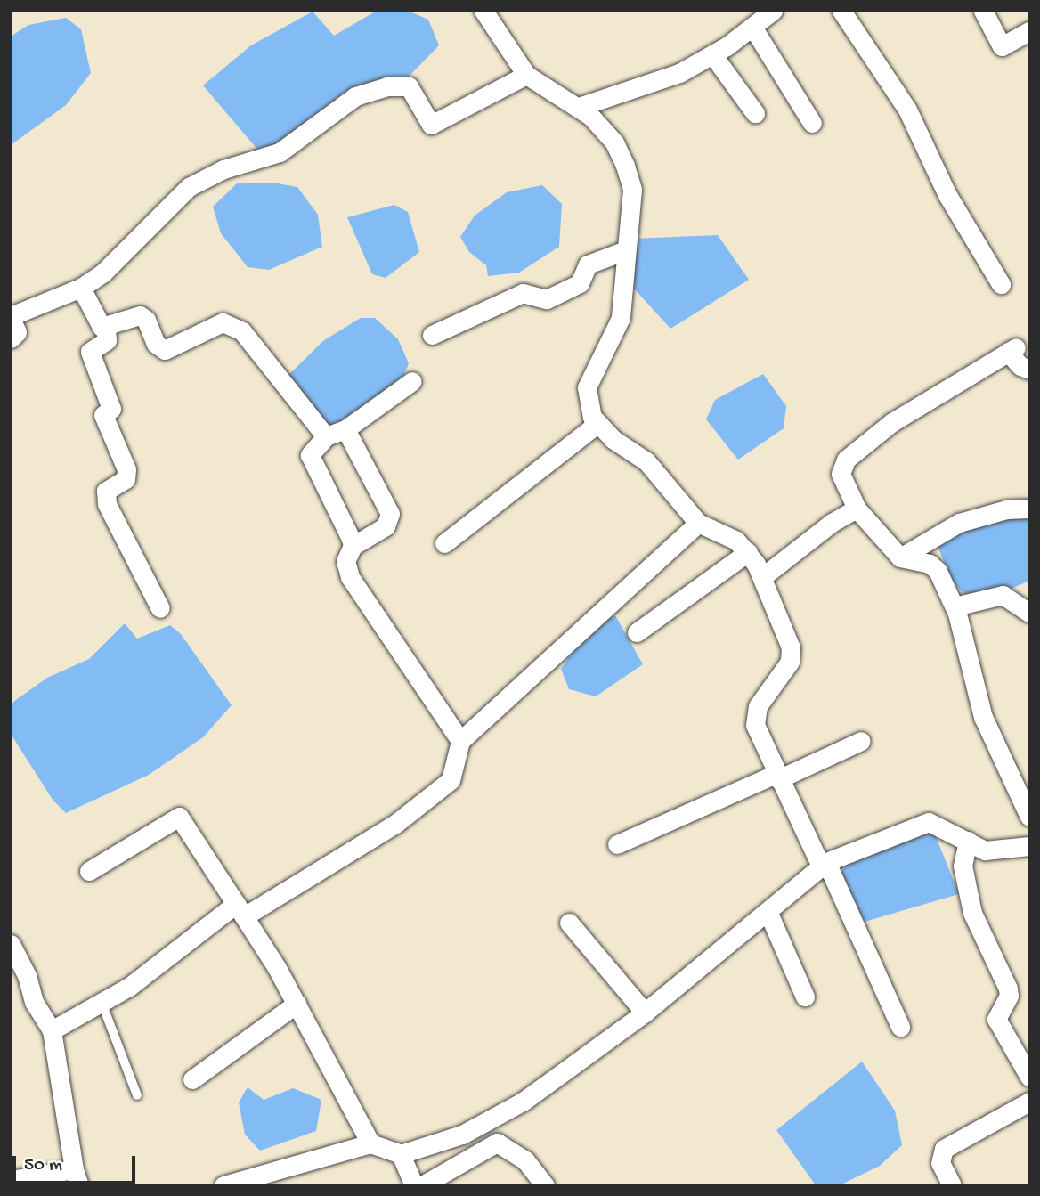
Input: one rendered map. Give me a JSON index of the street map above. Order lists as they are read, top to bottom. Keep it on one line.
{"scale_bar":"50 m"}
